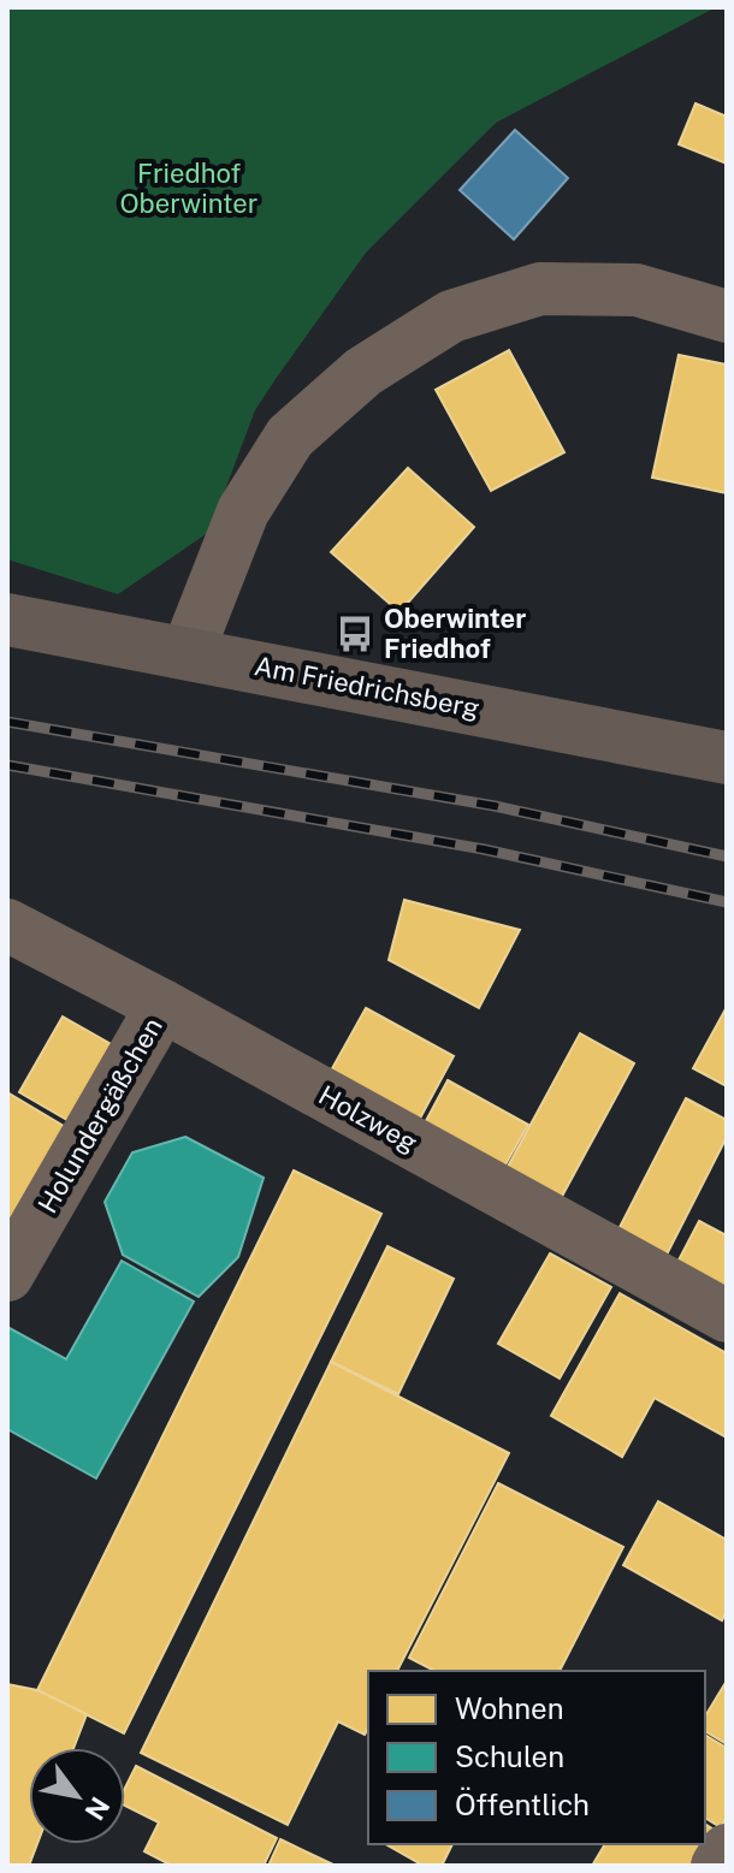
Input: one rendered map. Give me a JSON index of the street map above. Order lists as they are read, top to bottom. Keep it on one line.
{"streets":{"street":["Am Friedrichsberg","Holundergäßchen","Holzweg"]},"crossings":[["Holundergäßchen","Holzweg"]],"parks":["Friedhof Oberwinter"],"places":{"bus stop":["Oberwinter Friedhof"]},"legend":["Wohnen","Schulen","Öffentlich"],"north":"bottom right"}
